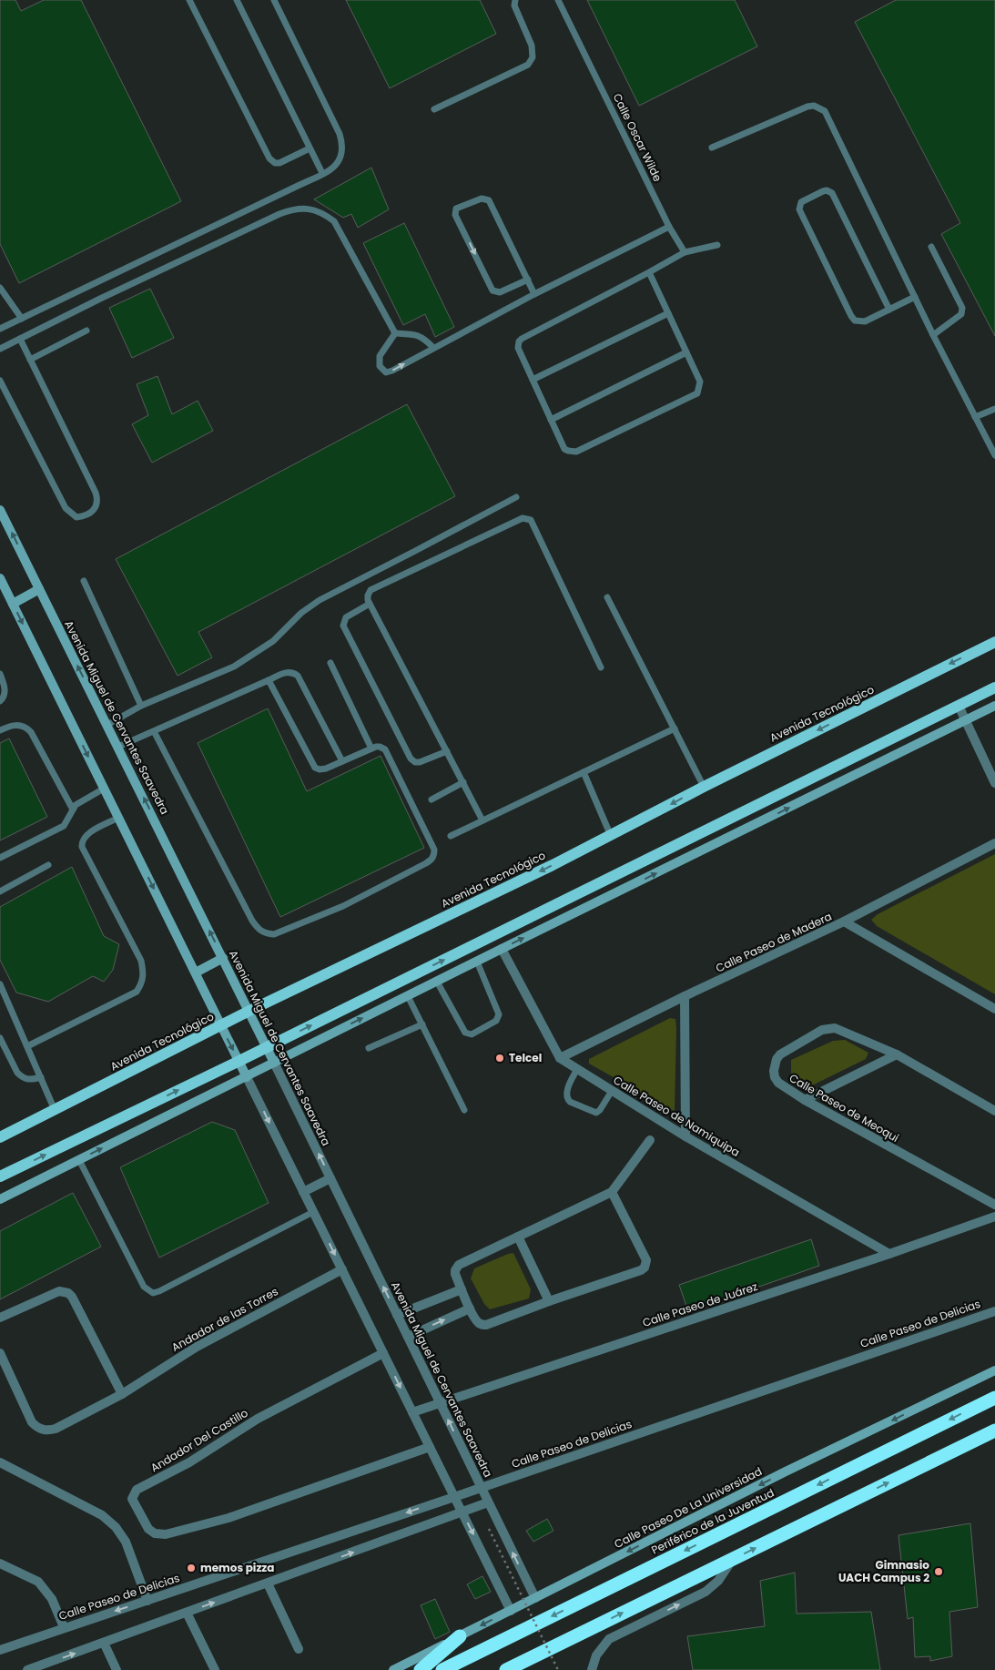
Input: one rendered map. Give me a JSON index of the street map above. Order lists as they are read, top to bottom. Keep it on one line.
{"streets":{"highway":["Periférico de la Juventud"],"main road":["Avenida Tecnológico"],"street":["Avenida Miguel de Cervantes Saavedra","Calle Paseo de Madera","Calle Paseo de Meoqui","Calle Paseo de Namiquipa","Calle Paseo de Juárez","Andador de las Torres","Calle Paseo de Delicias","Andador Del Castillo","Calle Paseo De La Universidad"],"lane":["Calle Oscar Wilde"]},"crossings":[["Avenida Tecnológico","Avenida Miguel de Cervantes Saavedra"],["Avenida Miguel de Cervantes Saavedra","Calle Paseo de Juárez"],["Avenida Miguel de Cervantes Saavedra","Calle Paseo de Delicias"],["Avenida Miguel de Cervantes Saavedra","Calle Paseo De La Universidad"],["Calle Paseo de Madera","Calle Paseo de Namiquipa"],["Calle Paseo de Namiquipa","Calle Paseo de Juárez"]],"places":["Telcel","memos pizza","Gimnasio UACH Campus 2"]}
